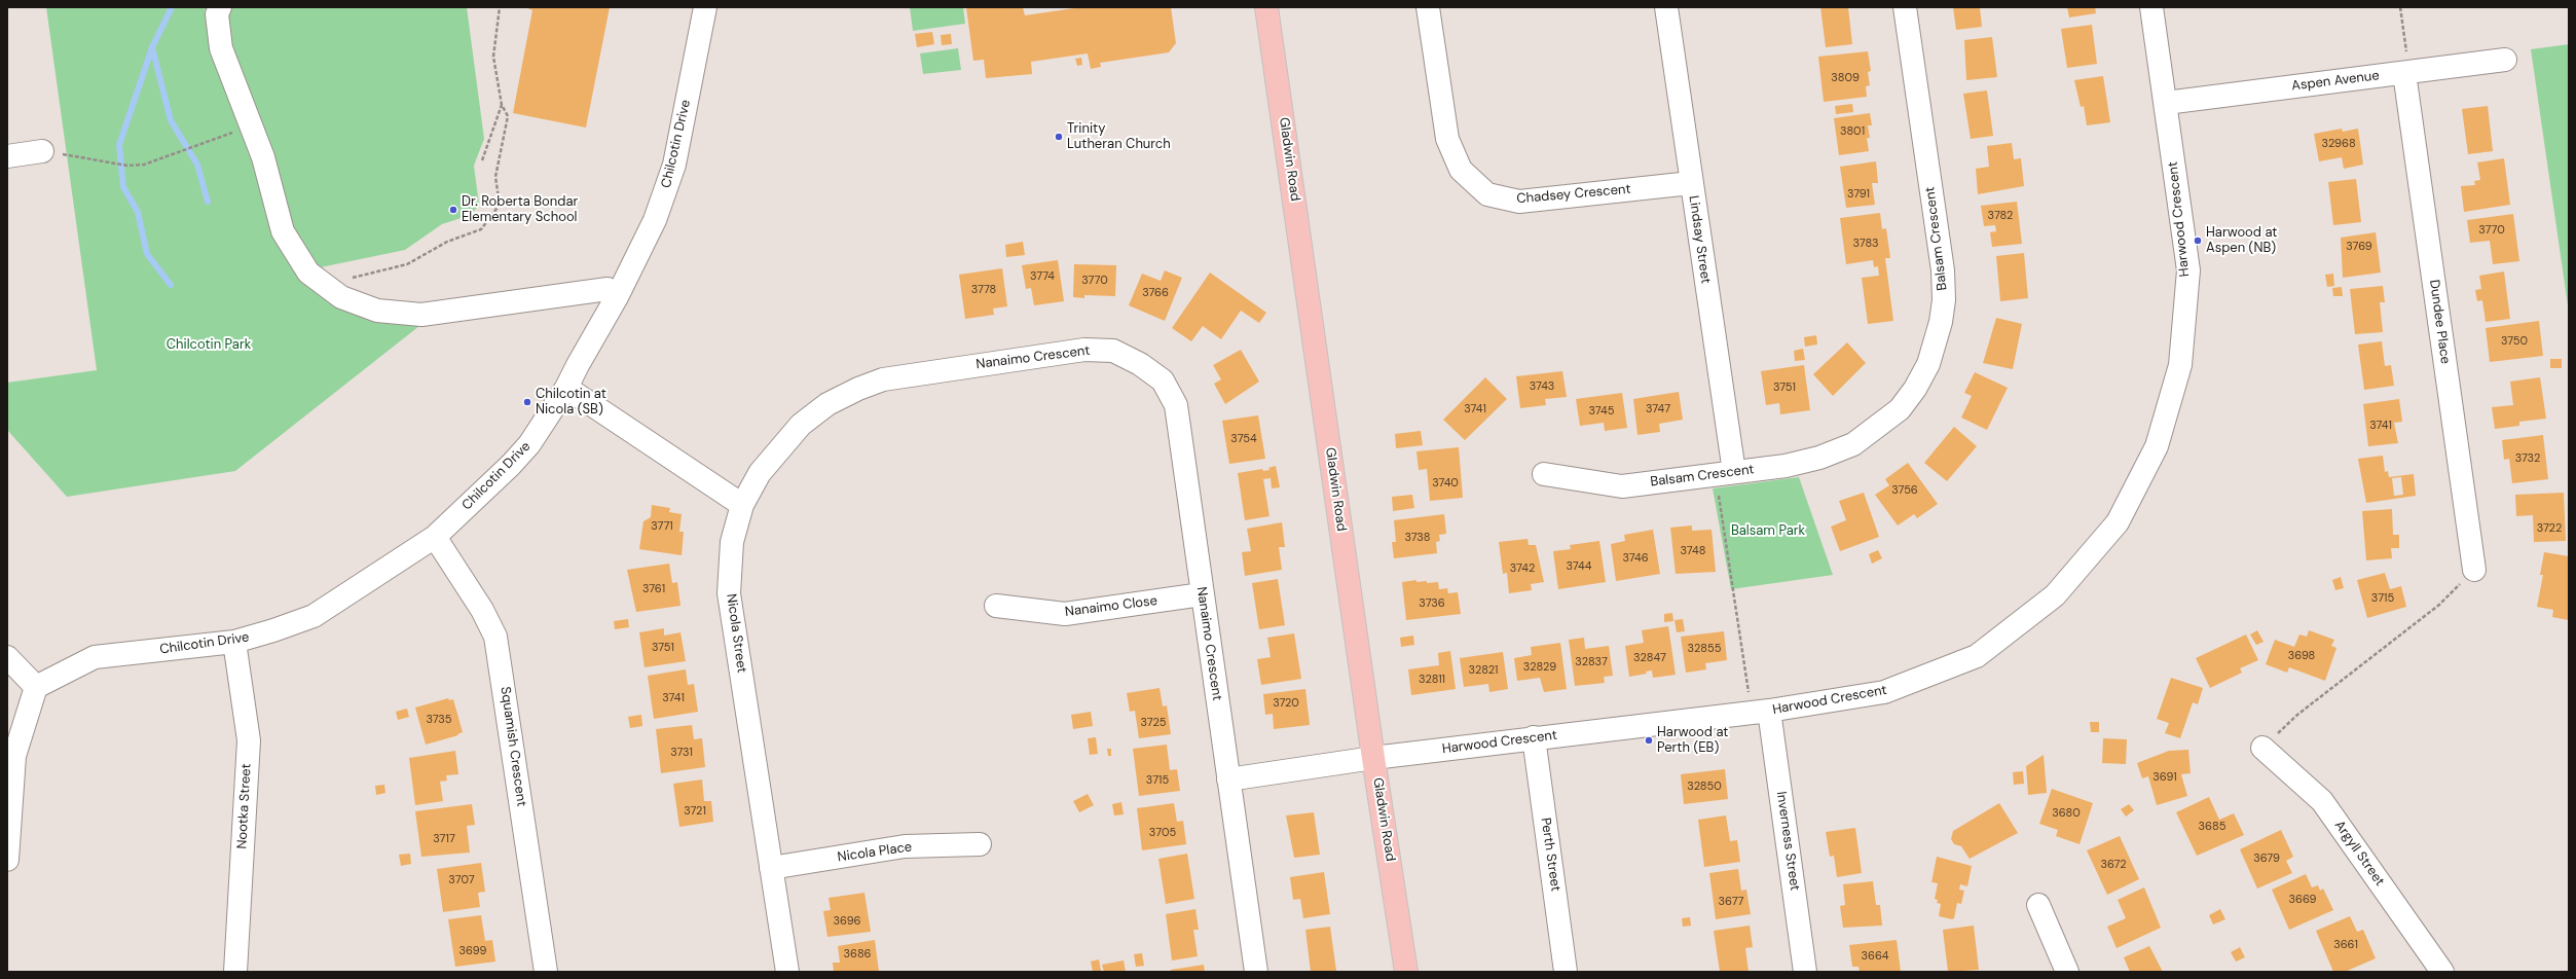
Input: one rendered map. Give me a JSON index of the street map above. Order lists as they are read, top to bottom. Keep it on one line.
{"streets":{"main road":["Gladwin Road"],"street":["Aspen Avenue","Chilcotin Drive","Chadsey Crescent","Harwood Crescent","Balsam Crescent","Lindsay Street","Dundee Place","Nanaimo Crescent","Nanaimo Close","Nicola Street","Squamish Crescent","Nootka Street","Inverness Street","Nicola Place","Argyll Street","Perth Street"]},"crossings":[["Aspen Avenue","Harwood Crescent"],["Aspen Avenue","Dundee Place"],["Chilcotin Drive","Squamish Crescent"],["Chilcotin Drive","Nootka Street"],["Gladwin Road","Harwood Crescent"],["Chadsey Crescent","Lindsay Street"],["Harwood Crescent","Inverness Street"],["Harwood Crescent","Perth Street"],["Balsam Crescent","Lindsay Street"],["Nanaimo Crescent","Nanaimo Close"],["Nanaimo Crescent","Nicola Street"],["Nicola Street","Nicola Place"]],"parks":["Chilcotin Park","Balsam Park"],"places":["Trinity Lutheran Church","Dr. Roberta Bondar Elementary School","Harwood at Aspen (NB)","Chilcotin at Nicola (SB)","Harwood at Perth (EB)"],"house_numbers":["3809","3801","32968","3791","3782","3770","3783","3769","3774","3770","3778","3766","3750","3743","3751","3741","3747","3745","3741","3754","3732","3740","3756","3771","3722","3738","3748","3746","3744","3742","3761","3715","3736","3751","32855","3698","32847","32837","32829","32821","32811","3741","3720","3735","3725","3731","3691","3715","32850","3721","3680","3685","3705","3717","3679","3672","3707","3669","3677","3696","3661","3699","3686","3664"]}
